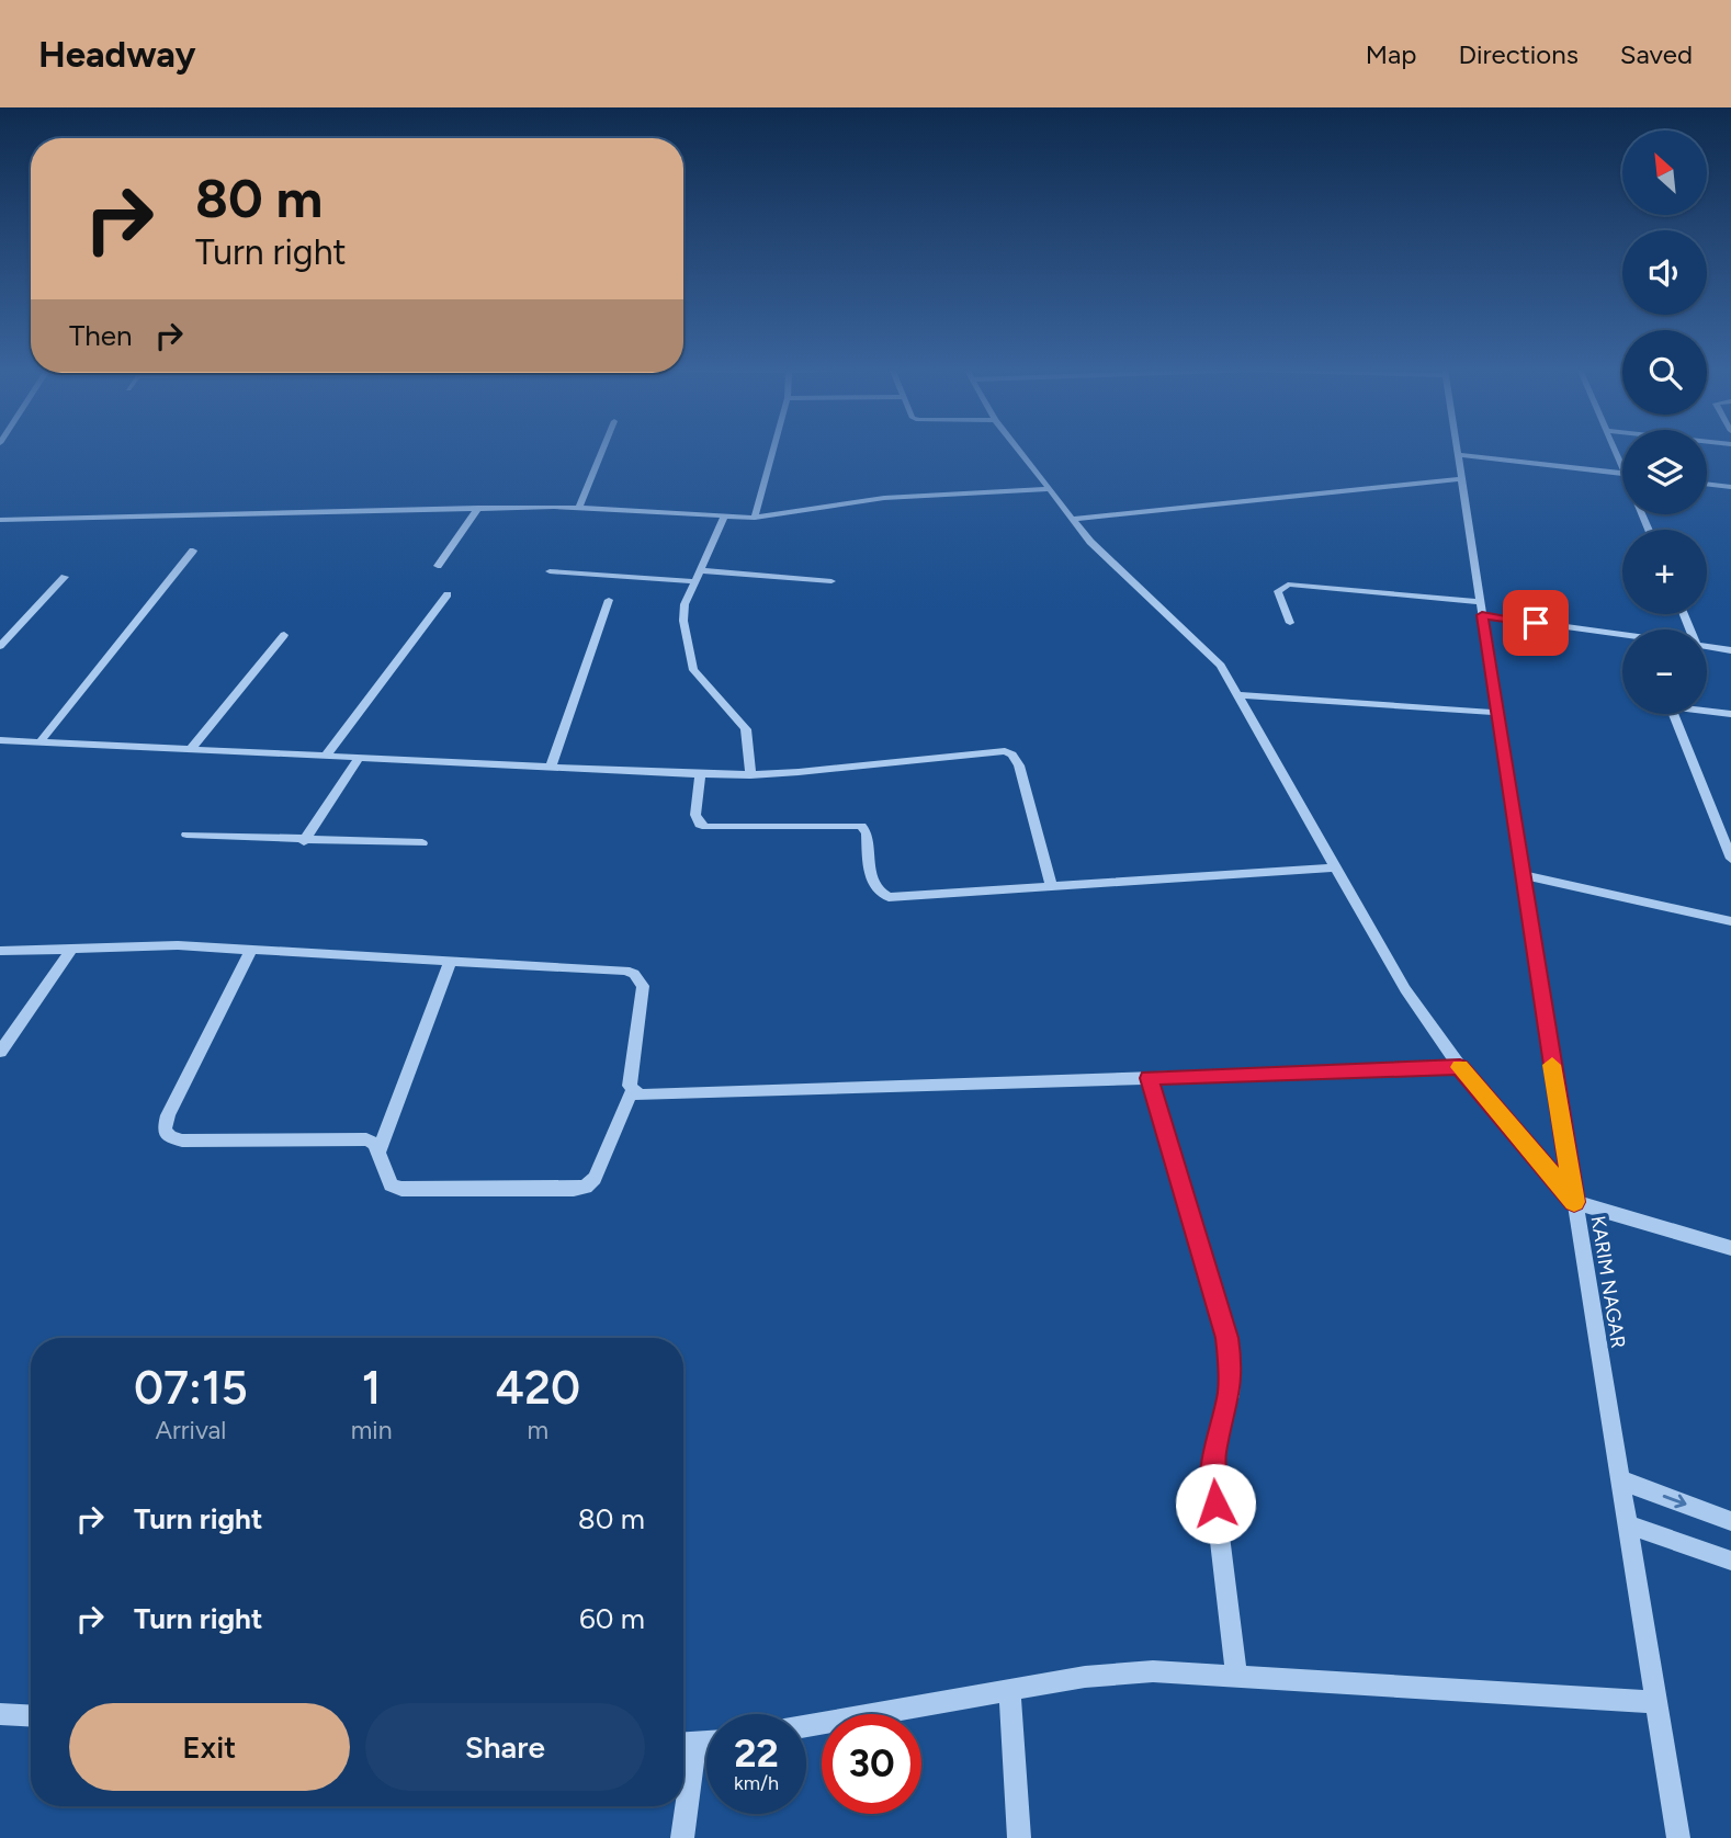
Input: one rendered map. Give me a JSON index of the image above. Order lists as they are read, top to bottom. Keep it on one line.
{"streets":{"street":["KARIM NAGAR"]},"north":"top left","page":{"header":"Headway","nav":["Map","Directions","Saved"],"map_buttons":["+","−"],"turn":["80 m","Turn right"],"then":"Then","eta":["07:15","Arrival","1","min","420","m"],"list":[{"name":"Turn right","value":"80 m"},{"name":"Turn right","value":"60 m"}],"buttons":["Exit","Share"],"speed":"22 km/h","limit":"30"}}
